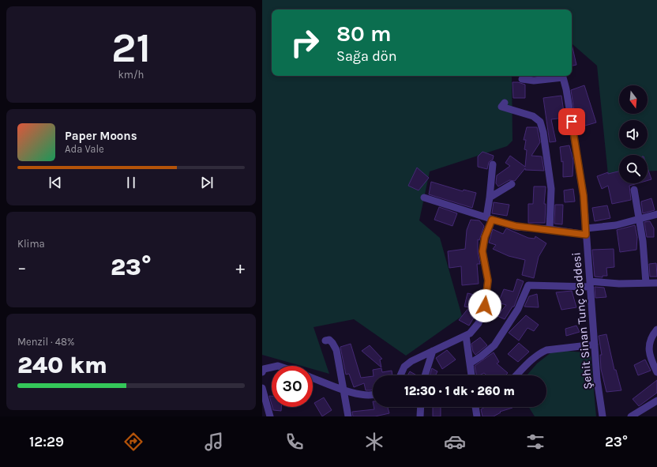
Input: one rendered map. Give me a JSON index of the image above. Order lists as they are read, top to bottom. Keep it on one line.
{"streets":{"street":["Şehit Sinan Tunç Caddesi"]},"north":"bottom","page":{"tile":[["21","km/h"],"Klima",["Menzil · 48%","240 km"]],"turn":["80 m","Sağa dön"],"song":["Paper Moons","Ada Vale"],"heat":["−","23°","+"],"limit":"30","trip":"12:30 · 1 dk · 260 m","tabs":["12:29","23°"]}}
